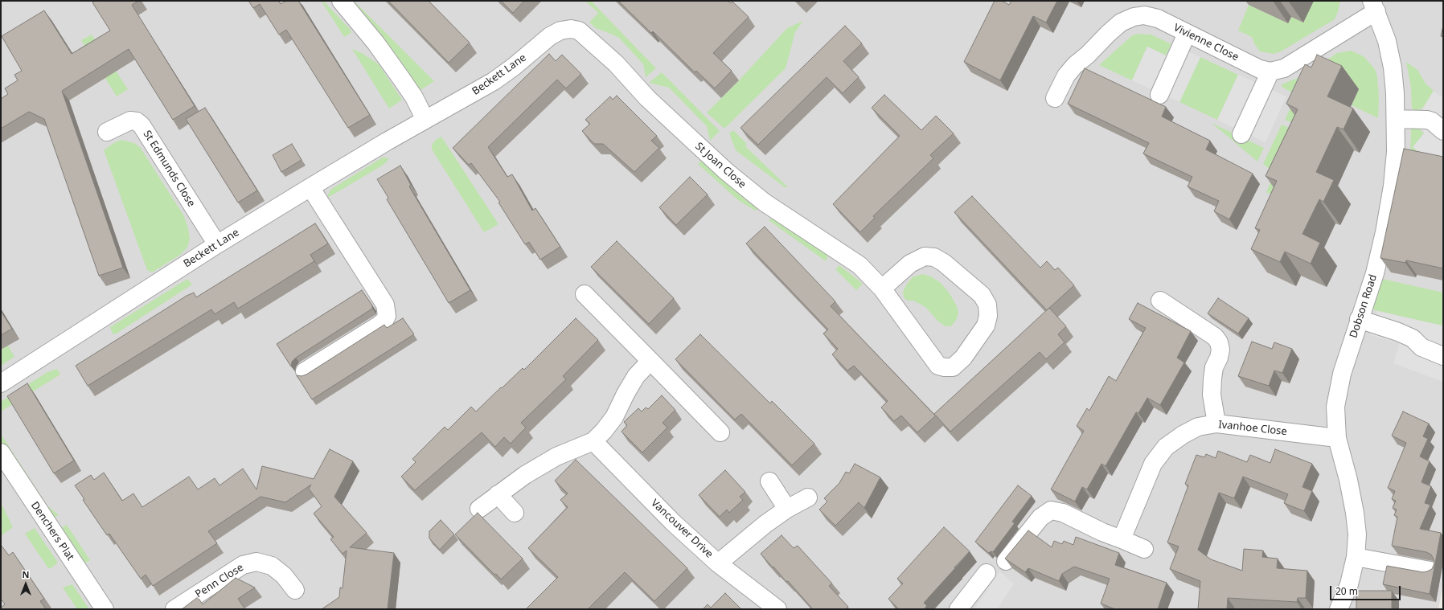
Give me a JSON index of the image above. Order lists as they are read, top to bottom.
{
  "streets": {
    "street": [
      "Vivienne Close",
      "Beckett Lane",
      "St Joan Close",
      "St Edmunds Close",
      "Dobson Road",
      "Ivanhoe Close",
      "Vancouver Drive",
      "Denchers Plat",
      "Penn Close"
    ]
  },
  "crossings": [
    ["Beckett Lane", "St Joan Close"],
    ["Beckett Lane", "St Edmunds Close"],
    ["Dobson Road", "Ivanhoe Close"]
  ],
  "scale_bar": "20 m",
  "north": "top"
}
